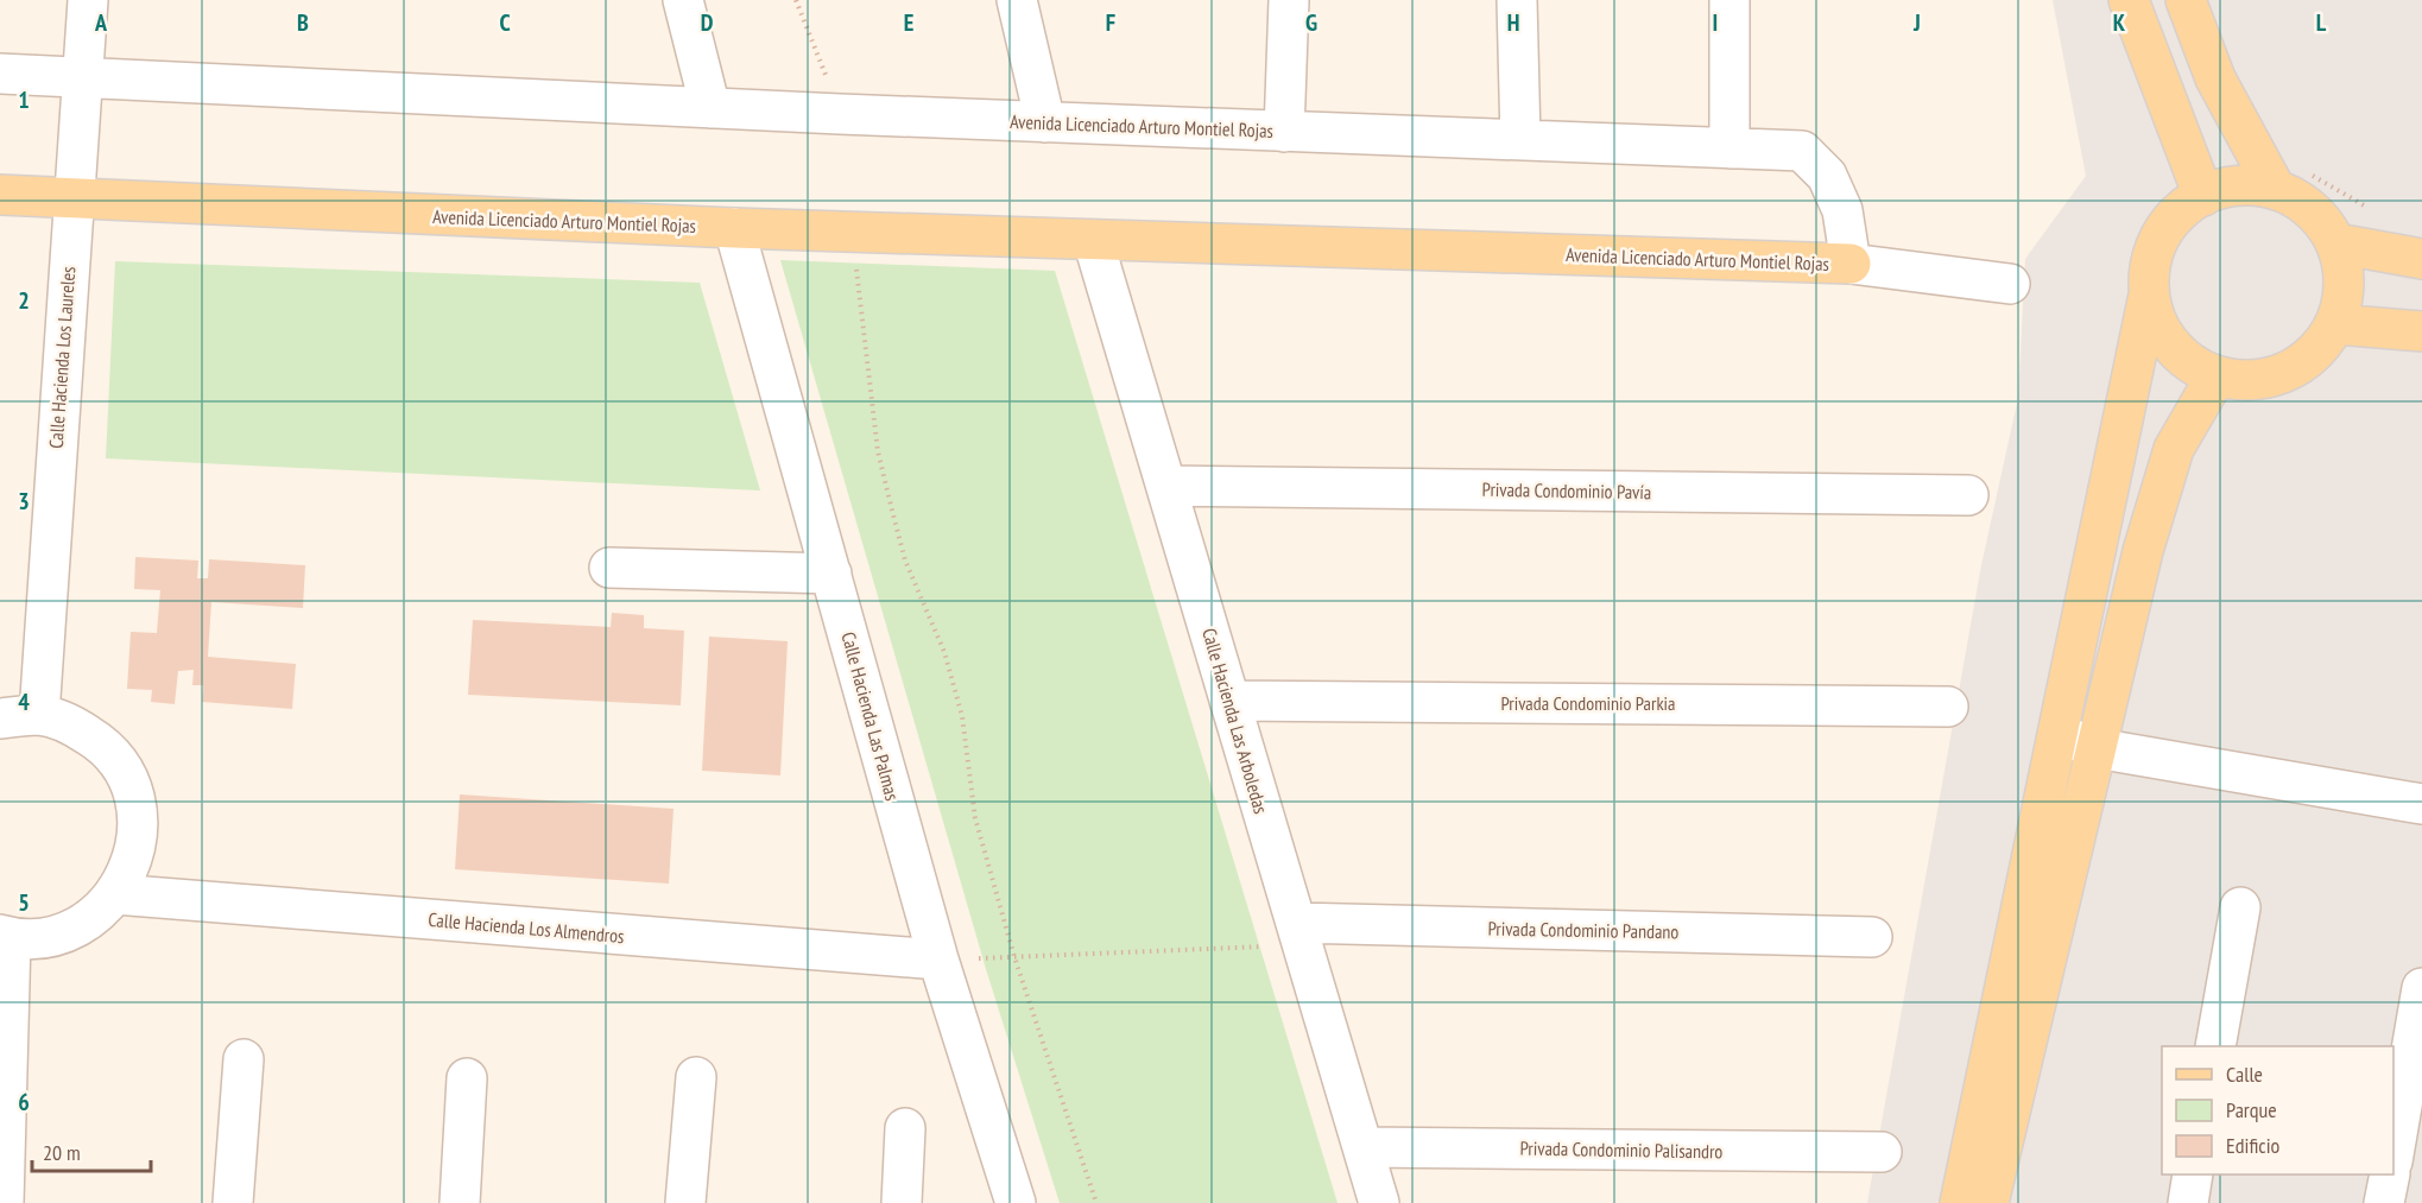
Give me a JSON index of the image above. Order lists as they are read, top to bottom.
{
  "streets": {
    "main road": ["Avenida Licenciado Arturo Montiel Rojas"],
    "street": [
      "Calle Hacienda Los Laureles",
      "Privada Condominio Pavía",
      "Privada Condominio Parkia",
      "Calle Hacienda Las Palmas",
      "Calle Hacienda Las Arboledas",
      "Calle Hacienda Los Almendros",
      "Privada Condominio Pandano",
      "Privada Condominio Palisandro"
    ]
  },
  "crossings": [
    ["Avenida Licenciado Arturo Montiel Rojas", "Calle Hacienda Los Laureles"],
    ["Avenida Licenciado Arturo Montiel Rojas", "Calle Hacienda Las Palmas"],
    ["Avenida Licenciado Arturo Montiel Rojas", "Calle Hacienda Las Arboledas"],
    ["Privada Condominio Pavía", "Calle Hacienda Las Arboledas"],
    ["Privada Condominio Parkia", "Calle Hacienda Las Arboledas"],
    ["Calle Hacienda Las Palmas", "Calle Hacienda Los Almendros"],
    ["Calle Hacienda Las Arboledas", "Privada Condominio Pandano"],
    ["Calle Hacienda Las Arboledas", "Privada Condominio Palisandro"]
  ],
  "legend": ["Calle", "Parque", "Edificio"],
  "scale_bar": "20 m",
  "grid": {
    "columns": [
      "A",
      "B",
      "C",
      "D",
      "E",
      "F",
      "G",
      "H",
      "I",
      "J",
      "K",
      "L"
    ],
    "rows": [
      "1",
      "2",
      "3",
      "4",
      "5",
      "6"
    ]
  }
}
